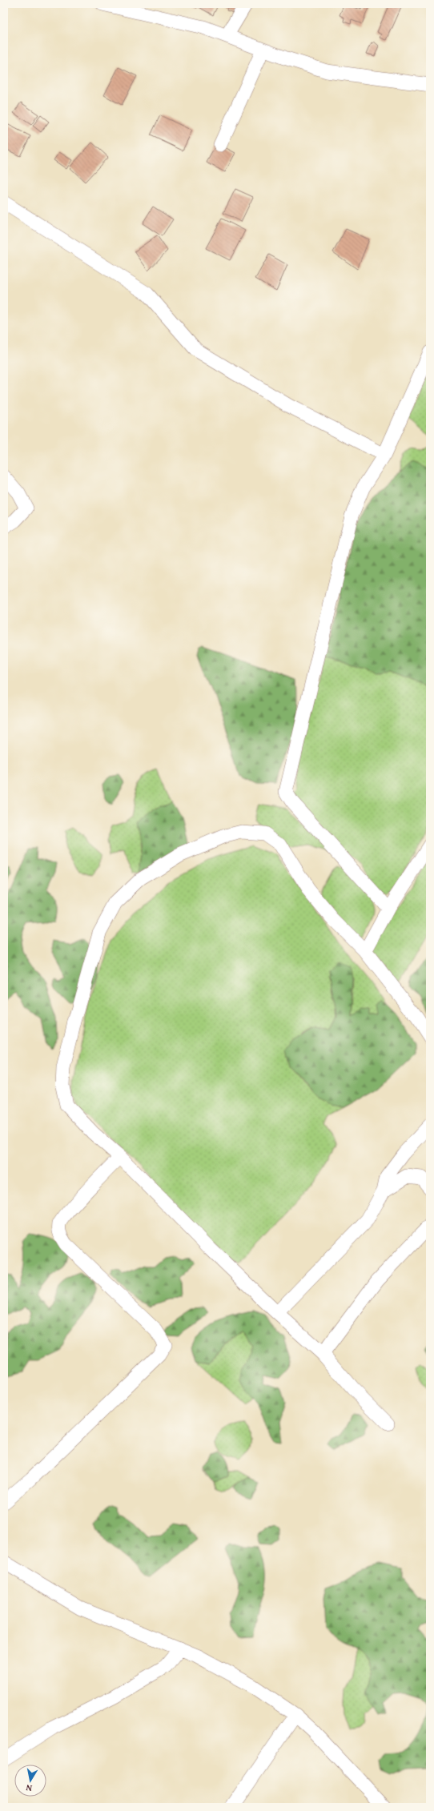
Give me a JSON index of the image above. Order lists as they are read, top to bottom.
{
  "north": "bottom"
}
